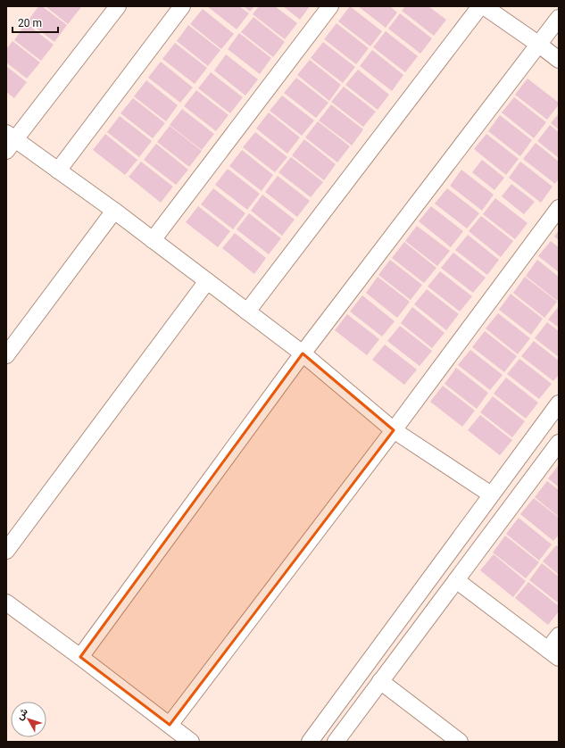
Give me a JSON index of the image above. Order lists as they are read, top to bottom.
{
  "scale_bar": "20 m",
  "north": "top left"
}
